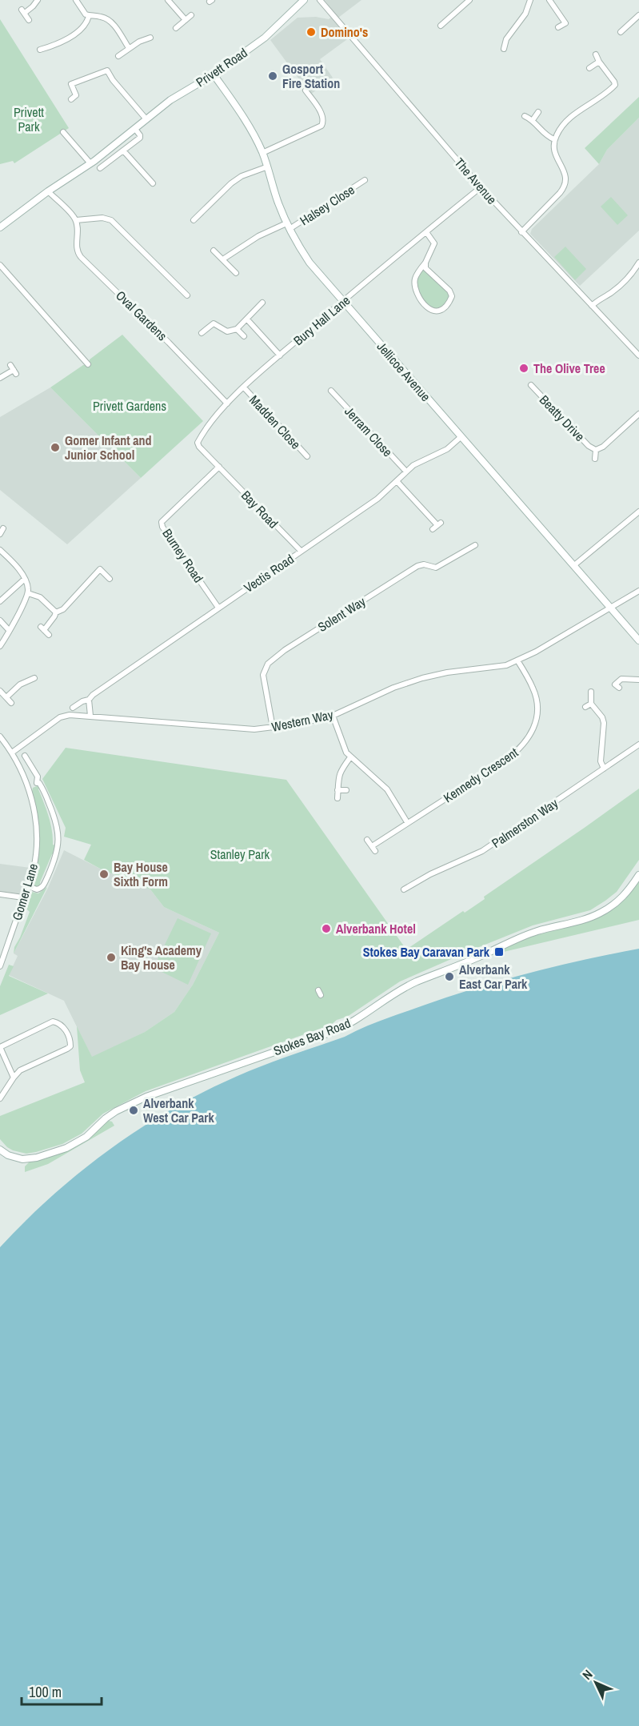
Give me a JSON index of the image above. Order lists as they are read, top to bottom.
{
  "streets": {
    "street": [
      "Privett Road",
      "The Avenue",
      "Halsey Close",
      "Oval Gardens",
      "Bury Hall Lane",
      "Jellicoe Avenue",
      "Beatty Drive",
      "Madden Close",
      "Jerram Close",
      "Bay Road",
      "Burney Road",
      "Vectis Road",
      "Solent Way",
      "Western Way",
      "Kennedy Crescent",
      "Palmerston Way",
      "Gomer Lane",
      "Stokes Bay Road"
    ]
  },
  "crossings": [
    ["Privett Road", "Jellicoe Avenue"],
    ["The Avenue", "Bury Hall Lane"],
    ["Halsey Close", "Jellicoe Avenue"],
    ["Oval Gardens", "Bury Hall Lane"],
    ["Bury Hall Lane", "Jellicoe Avenue"],
    ["Bury Hall Lane", "Madden Close"],
    ["Bury Hall Lane", "Bay Road"],
    ["Bury Hall Lane", "Burney Road"],
    ["Jellicoe Avenue", "Vectis Road"],
    ["Jellicoe Avenue", "Western Way"],
    ["Jerram Close", "Vectis Road"],
    ["Bay Road", "Burney Road"],
    ["Bay Road", "Vectis Road"],
    ["Burney Road", "Vectis Road"],
    ["Solent Way", "Western Way"],
    ["Western Way", "Kennedy Crescent"],
    ["Western Way", "Gomer Lane"]
  ],
  "parks": ["Privett Park", "Privett Gardens", "Stanley Park"],
  "places": {
    "other": [
      "Domino's",
      "Gosport Fire Station",
      "The Olive Tree",
      "Gomer Infant and Junior School",
      "Bay House Sixth Form",
      "Alverbank Hotel",
      "King's Academy Bay House",
      "Alverbank East Car Park",
      "Alverbank West Car Park"
    ],
    "transit": ["Stokes Bay Caravan Park"]
  },
  "scale_bar": "100 m",
  "north": "top left"
}
